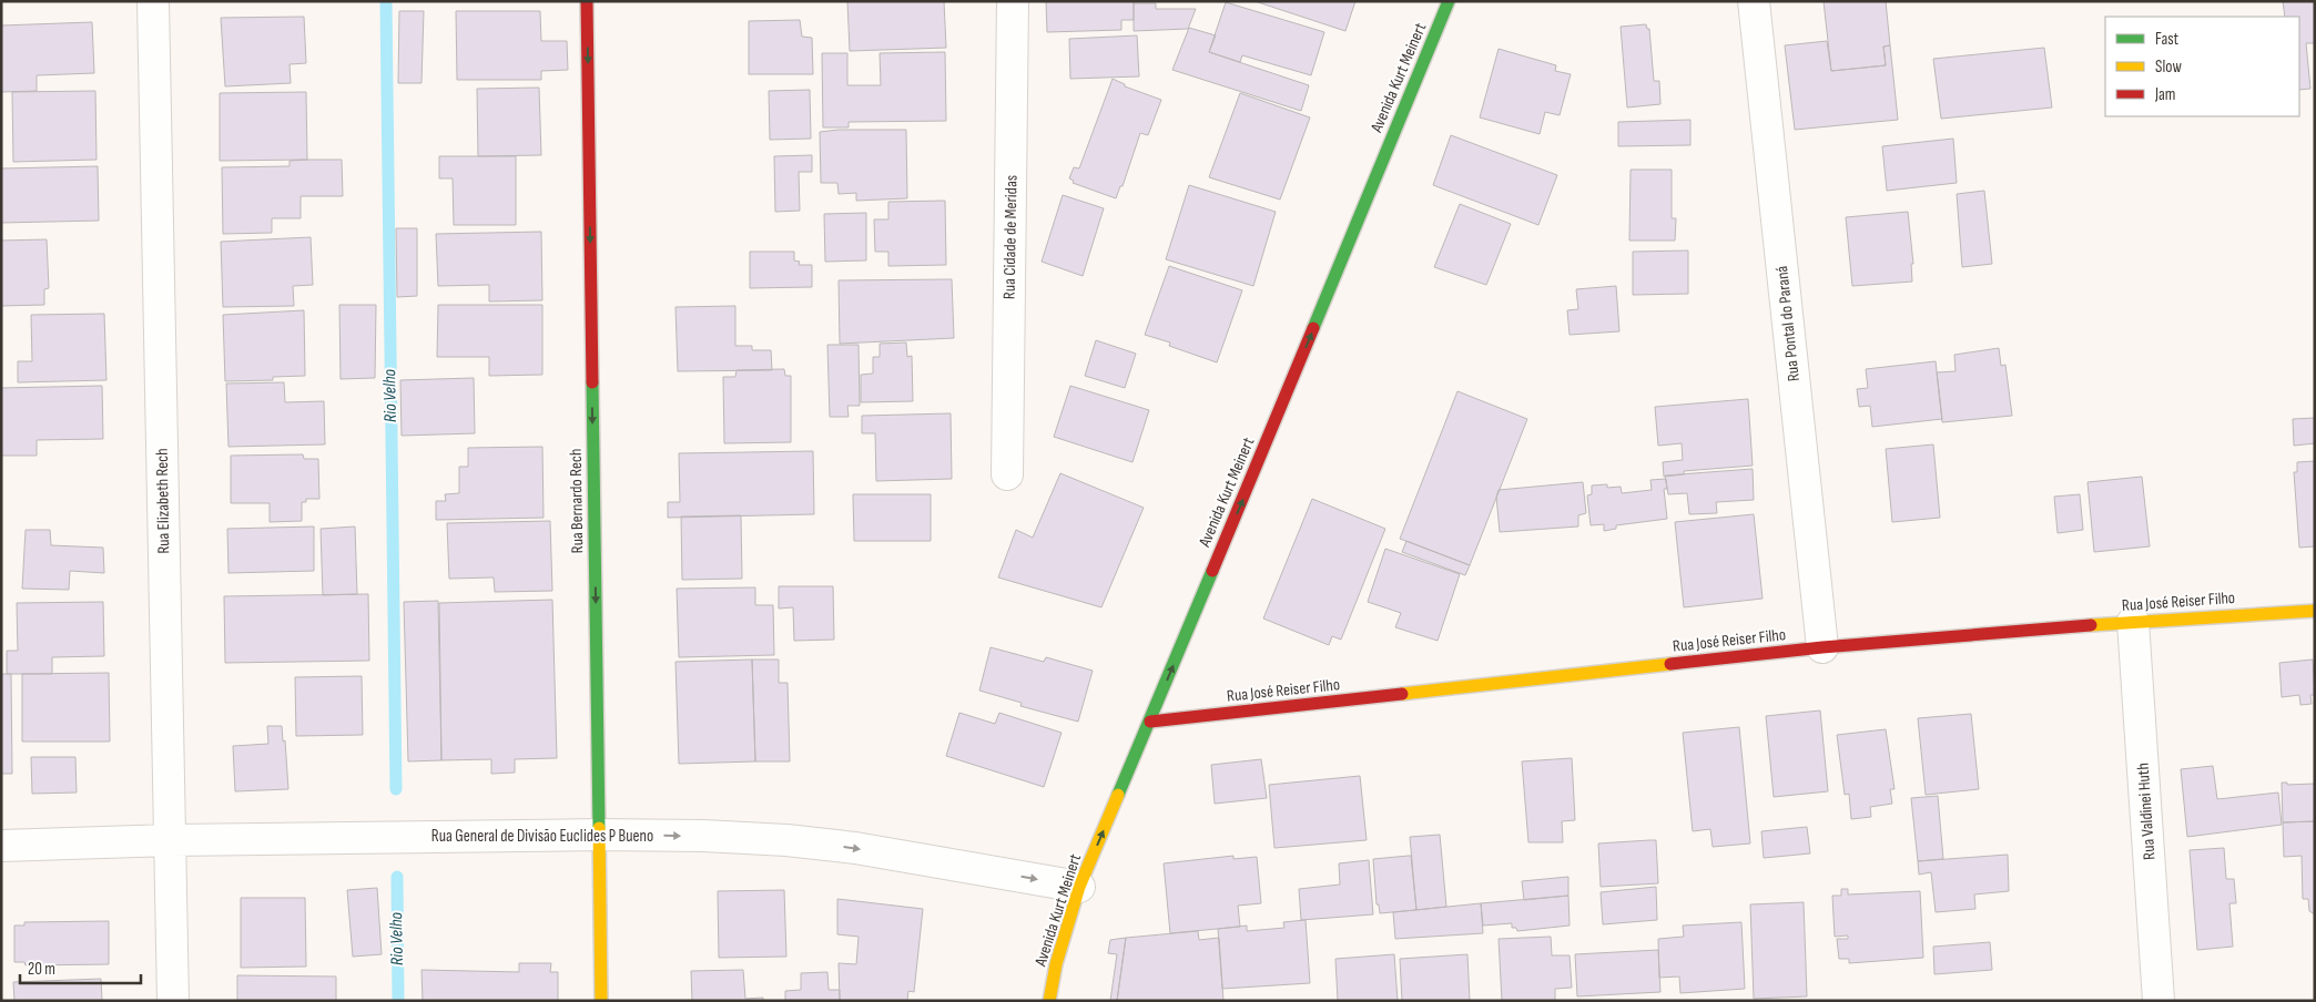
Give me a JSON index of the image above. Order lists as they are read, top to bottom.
{
  "streets": {
    "main road": ["Avenida Kurt Meinert", "Rua Bernardo Rech", "Rua José Reiser Filho"],
    "street": [
      "Rua Cidade de Meridas",
      "Rua Pontal do Paraná",
      "Rua Elizabeth Rech",
      "Rua Valdinei Huth",
      "Rua General de Divisão Euclides P Bueno"
    ]
  },
  "crossings": [
    ["Avenida Kurt Meinert", "Rua José Reiser Filho"],
    ["Avenida Kurt Meinert", "Rua General de Divisão Euclides P Bueno"],
    ["Rua Pontal do Paraná", "Rua José Reiser Filho"],
    ["Rua Elizabeth Rech", "Rua General de Divisão Euclides P Bueno"],
    ["Rua Bernardo Rech", "Rua General de Divisão Euclides P Bueno"],
    ["Rua José Reiser Filho", "Rua Valdinei Huth"]
  ],
  "one_way": ["Avenida Kurt Meinert", "Rua Bernardo Rech", "Rua General de Divisão Euclides P Bueno"],
  "water": ["Rio Velho"],
  "legend": ["Fast", "Slow", "Jam"],
  "scale_bar": "20 m"
}
